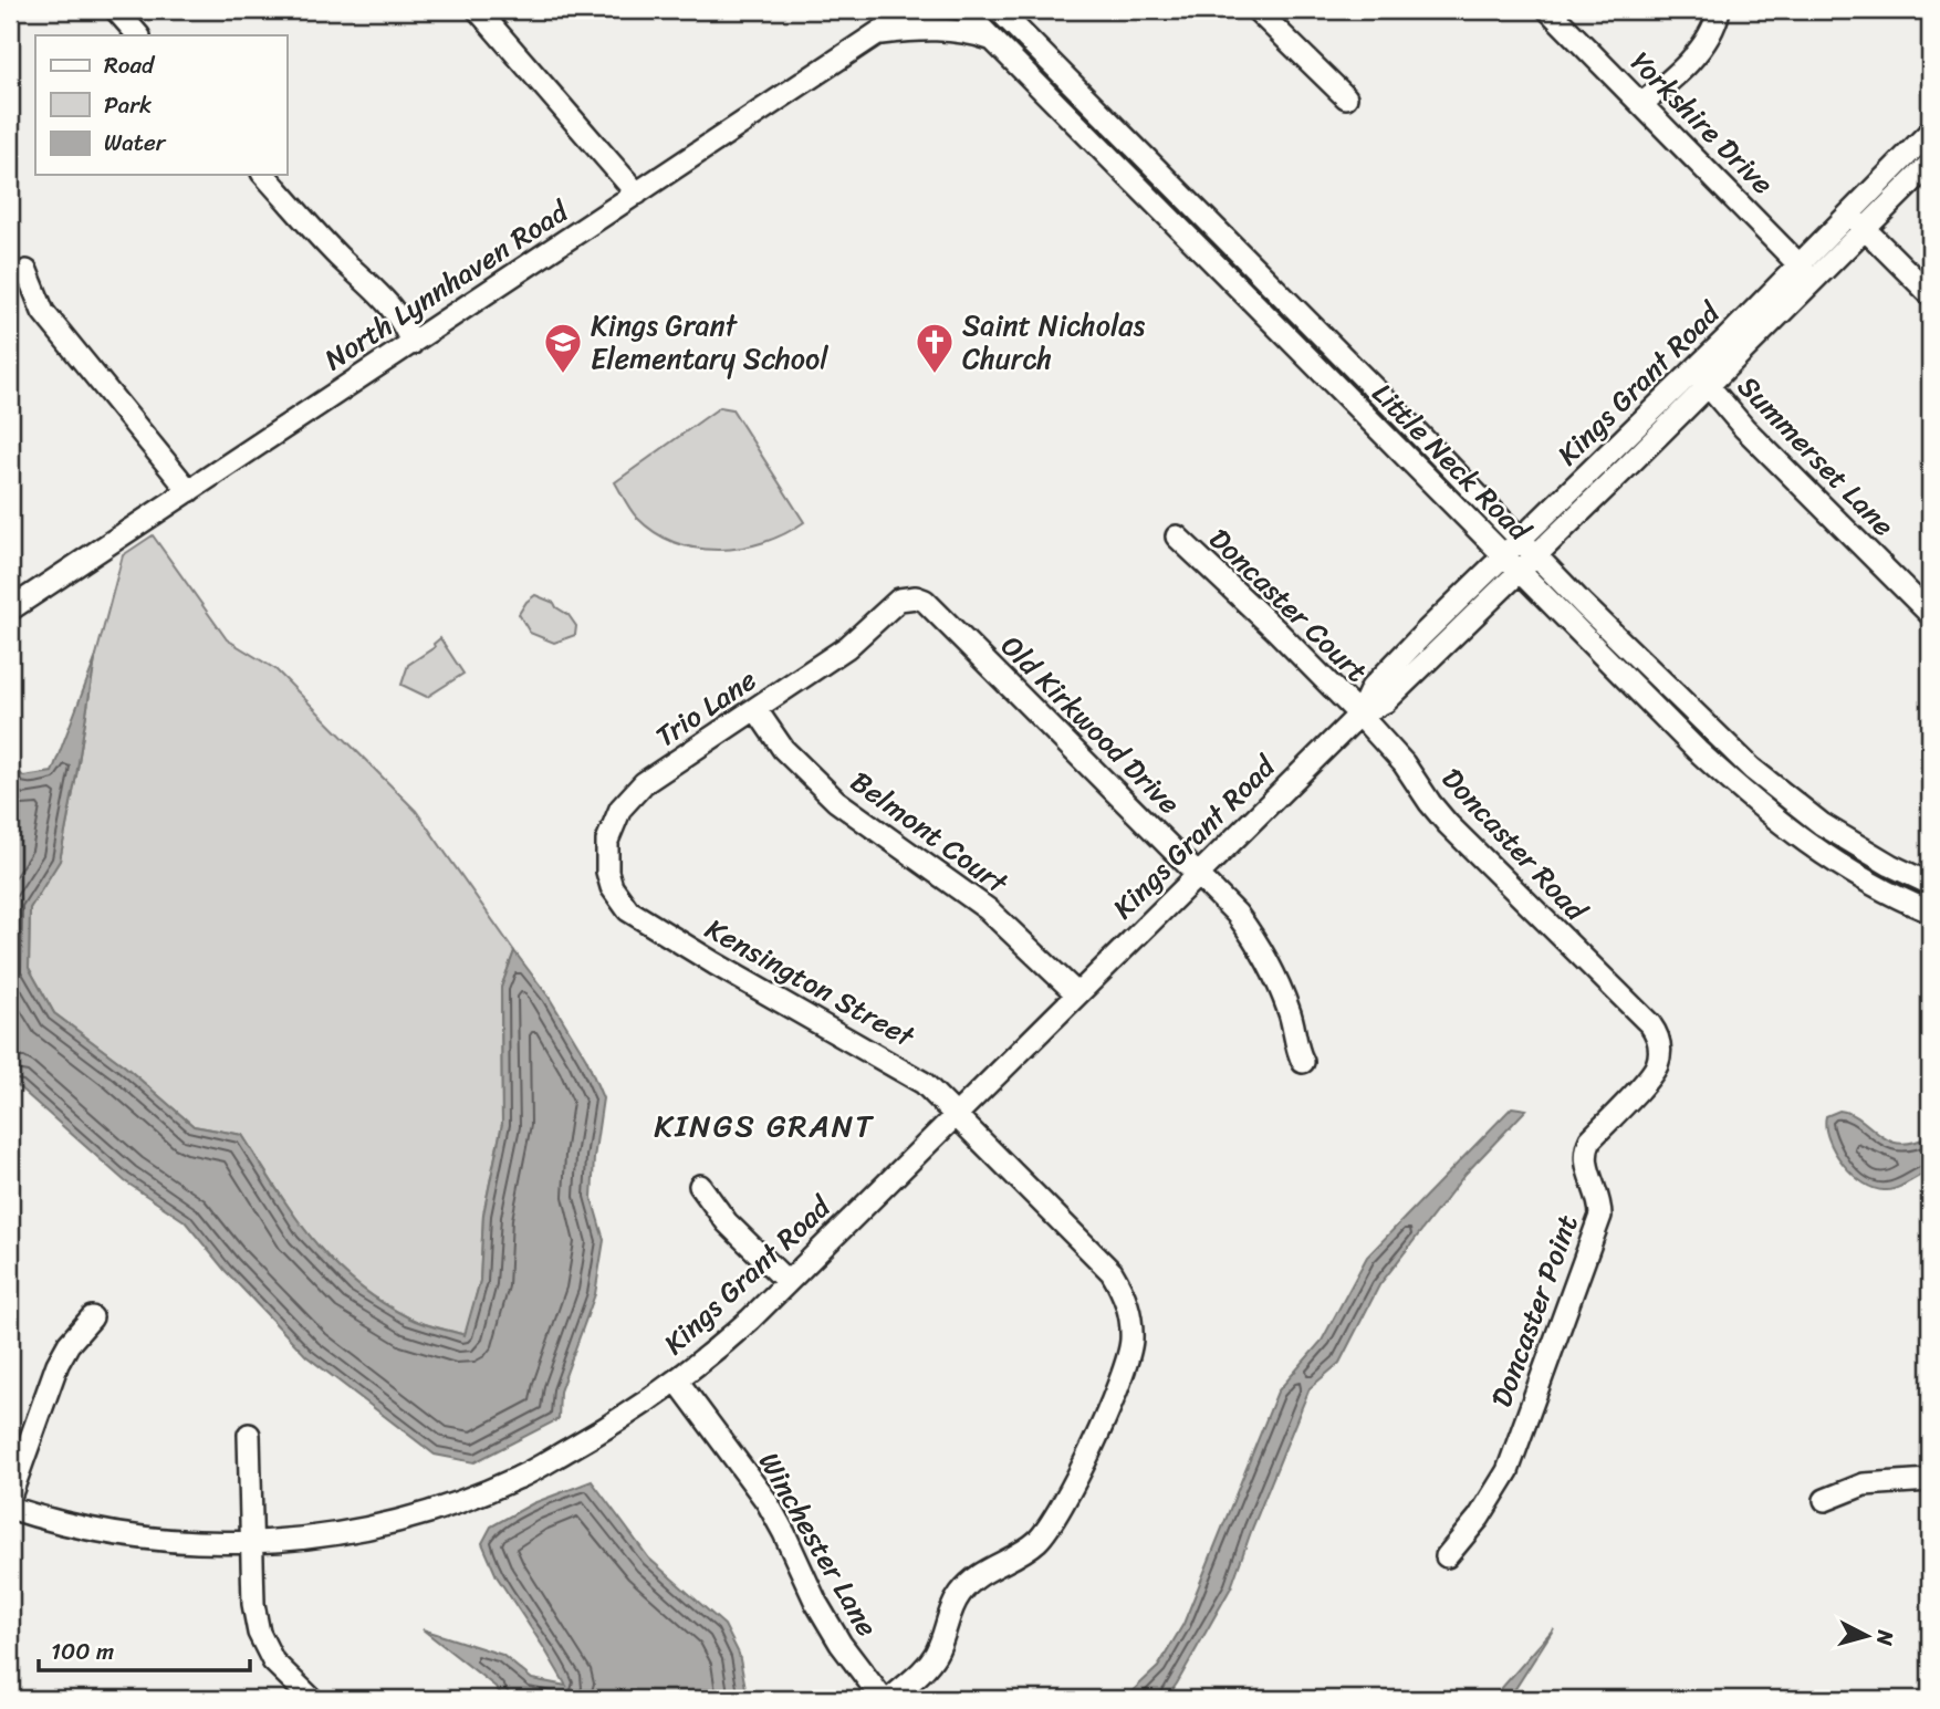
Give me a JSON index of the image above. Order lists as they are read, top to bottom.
{
  "streets": {
    "street": [
      "Yorkshire Drive",
      "North Lynnhaven Road",
      "Kings Grant Road",
      "Summerset Lane",
      "Little Neck Road",
      "Doncaster Court",
      "Trio Lane",
      "Old Kirkwood Drive",
      "Belmont Court",
      "Doncaster Road",
      "Kensington Street",
      "Doncaster Point",
      "Winchester Lane"
    ]
  },
  "crossings": [
    ["Yorkshire Drive", "Kings Grant Road"],
    ["Kings Grant Road", "Summerset Lane"],
    ["Kings Grant Road", "Little Neck Road"],
    ["Kings Grant Road", "Doncaster Court"],
    ["Kings Grant Road", "Old Kirkwood Drive"],
    ["Kings Grant Road", "Belmont Court"],
    ["Kings Grant Road", "Doncaster Road"],
    ["Kings Grant Road", "Kensington Street"],
    ["Kings Grant Road", "Winchester Lane"],
    ["Doncaster Court", "Doncaster Road"],
    ["Trio Lane", "Old Kirkwood Drive"],
    ["Trio Lane", "Belmont Court"],
    ["Trio Lane", "Kensington Street"],
    ["Doncaster Road", "Doncaster Point"]
  ],
  "districts": ["KINGS GRANT"],
  "places": {
    "school or university": ["Kings Grant Elementary School"],
    "church": ["Saint Nicholas Church"]
  },
  "legend": ["Road", "Park", "Water"],
  "scale_bar": "100 m",
  "north": "right"
}
